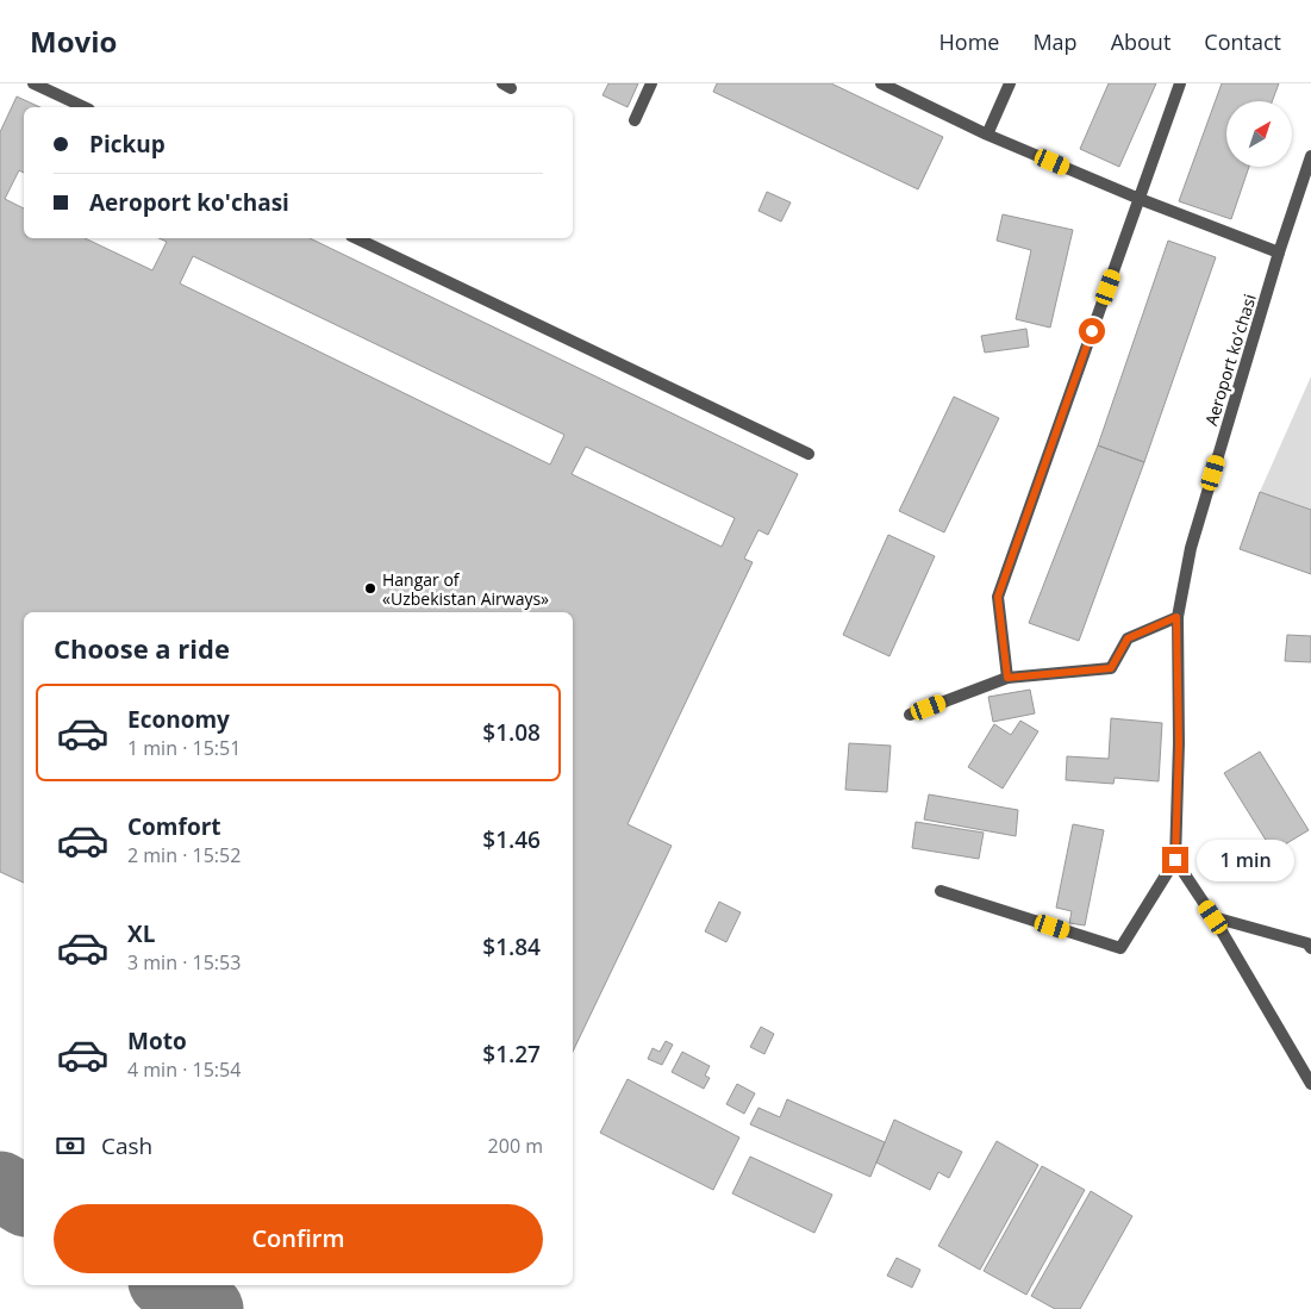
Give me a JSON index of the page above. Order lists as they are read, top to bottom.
{
  "streets": {
    "street": ["Aeroport ko'chasi"]
  },
  "places": ["Hangar of «Uzbekistan Airways»"],
  "north": "top right",
  "page": {
    "header": "Movio",
    "nav": [
      "Home",
      "Map",
      "About",
      "Contact"
    ],
    "banner": ["Pickup", "Aeroport ko'chasi"],
    "heading": "Choose a ride",
    "list": [
      {
        "name": "Economy",
        "note": "1 min · 15:51",
        "value": "$1.08"
      },
      {
        "name": "Comfort",
        "note": "2 min · 15:52",
        "value": "$1.46"
      },
      {
        "name": "XL",
        "note": "3 min · 15:53",
        "value": "$1.84"
      },
      {
        "name": "Moto",
        "note": "4 min · 15:54",
        "value": "$1.27"
      }
    ],
    "bubble": "1 min",
    "pay": ["Cash", "200 m"],
    "buttons": "Confirm"
  }
}
